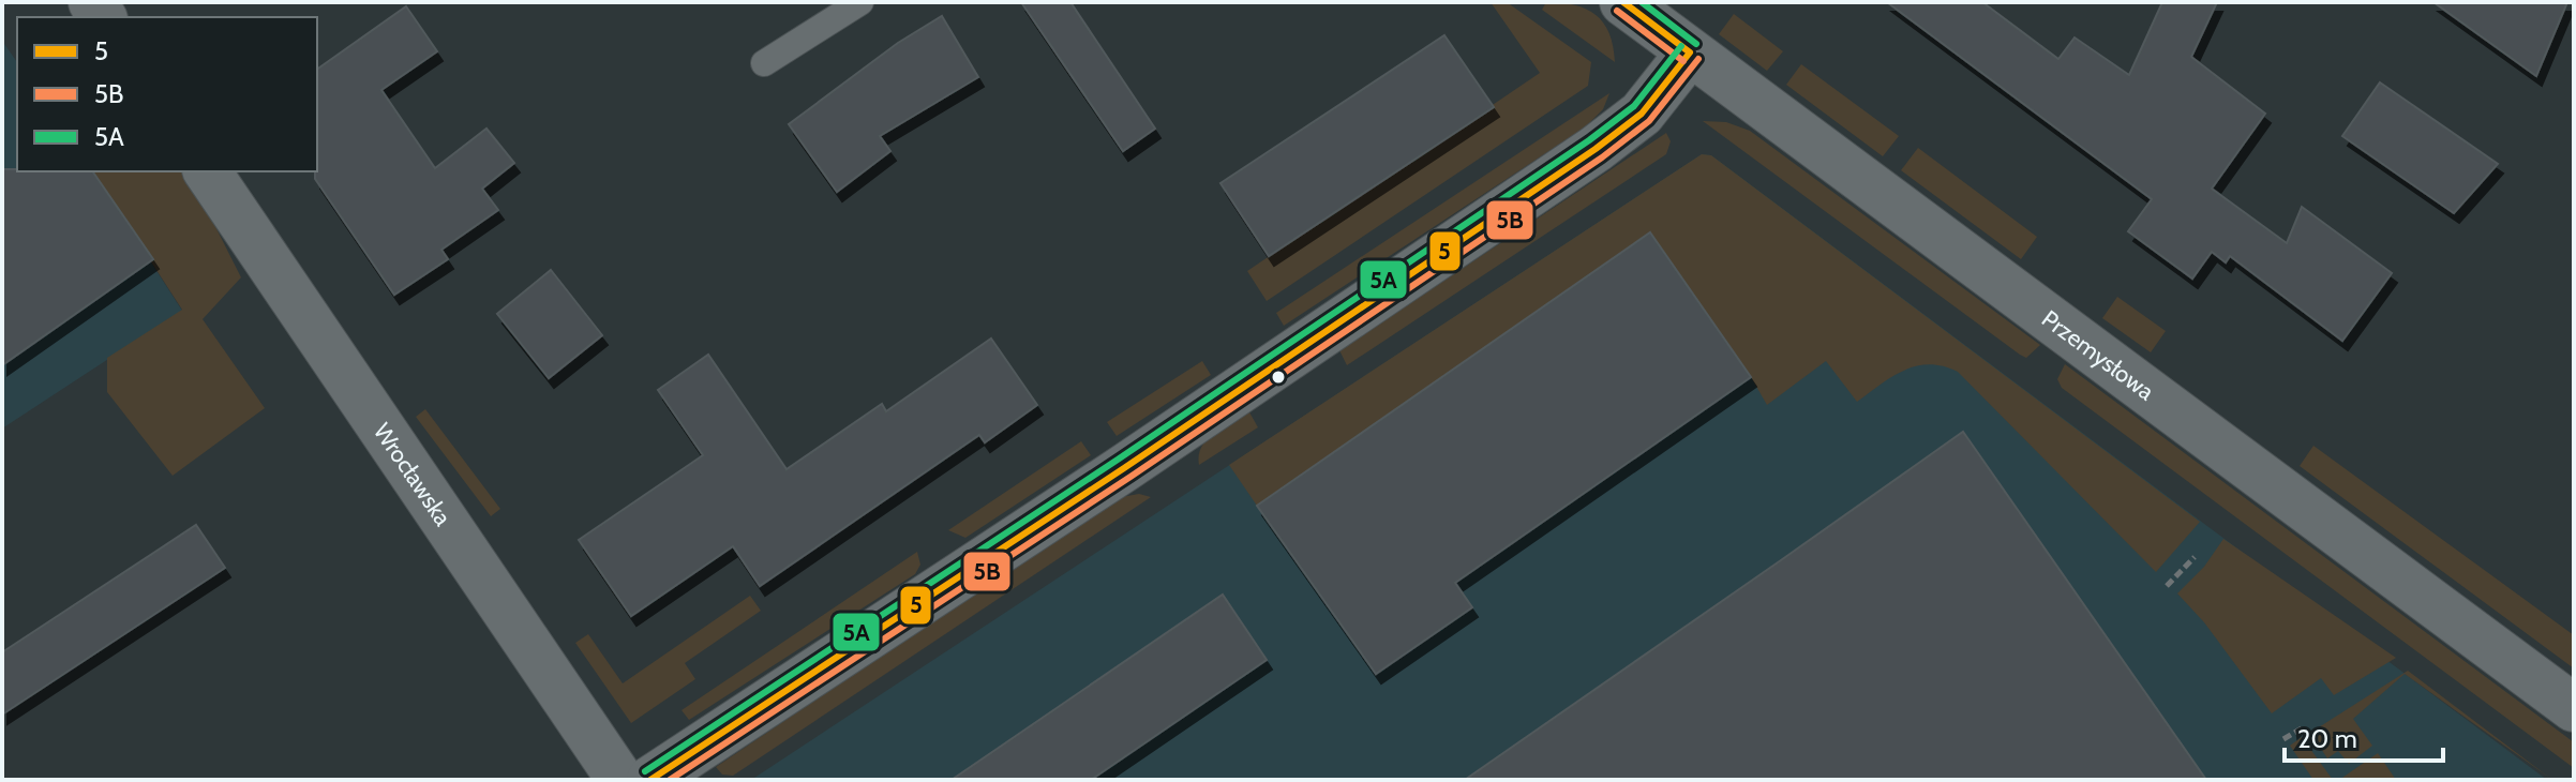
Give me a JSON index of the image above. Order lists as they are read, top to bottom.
{
  "streets": {
    "street": ["Przemysłowa", "Wrocławska"]
  },
  "lines": ["transit line 5", "transit line 5A", "transit line 5B"],
  "legend": ["5", "5B", "5A"],
  "scale_bar": "20 m"
}
